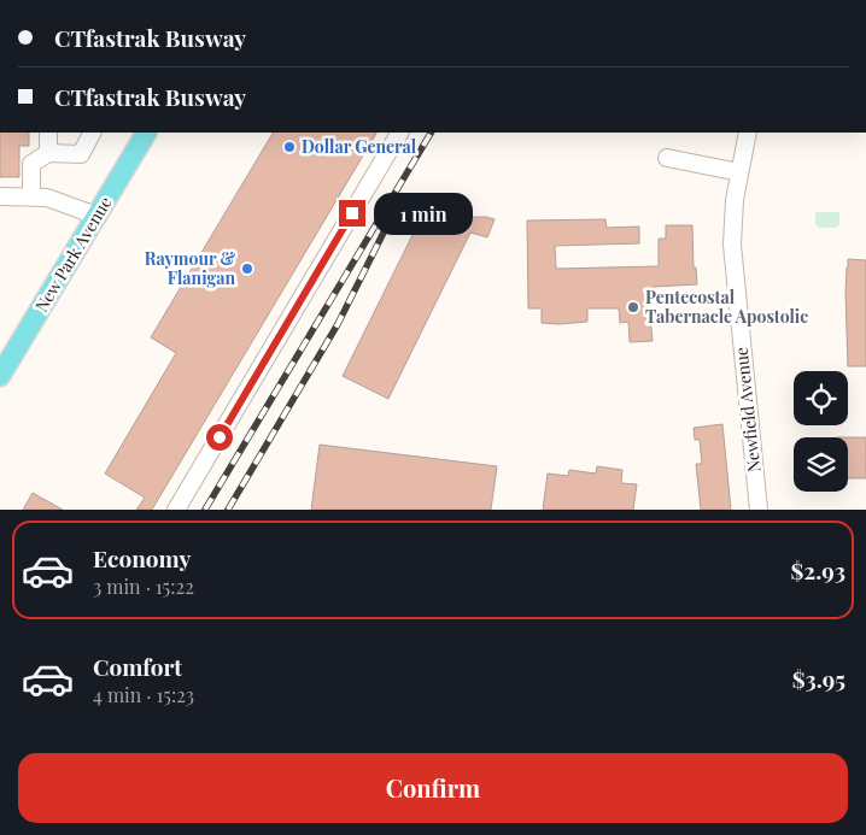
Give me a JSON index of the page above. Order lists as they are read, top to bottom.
{
  "streets": {
    "main road": ["New Park Avenue"],
    "street": ["Newfield Avenue"]
  },
  "places": ["Dollar General", "Raymour & Flanigan", "Pentecostal Tabernacle Apostolic"],
  "page": {
    "banner": ["CTfastrak Busway", "CTfastrak Busway"],
    "bubble": "1 min",
    "list": [
      {
        "name": "Economy",
        "note": "3 min · 15:22",
        "value": "$2.93"
      },
      {
        "name": "Comfort",
        "note": "4 min · 15:23",
        "value": "$3.95"
      }
    ],
    "buttons": "Confirm"
  }
}
